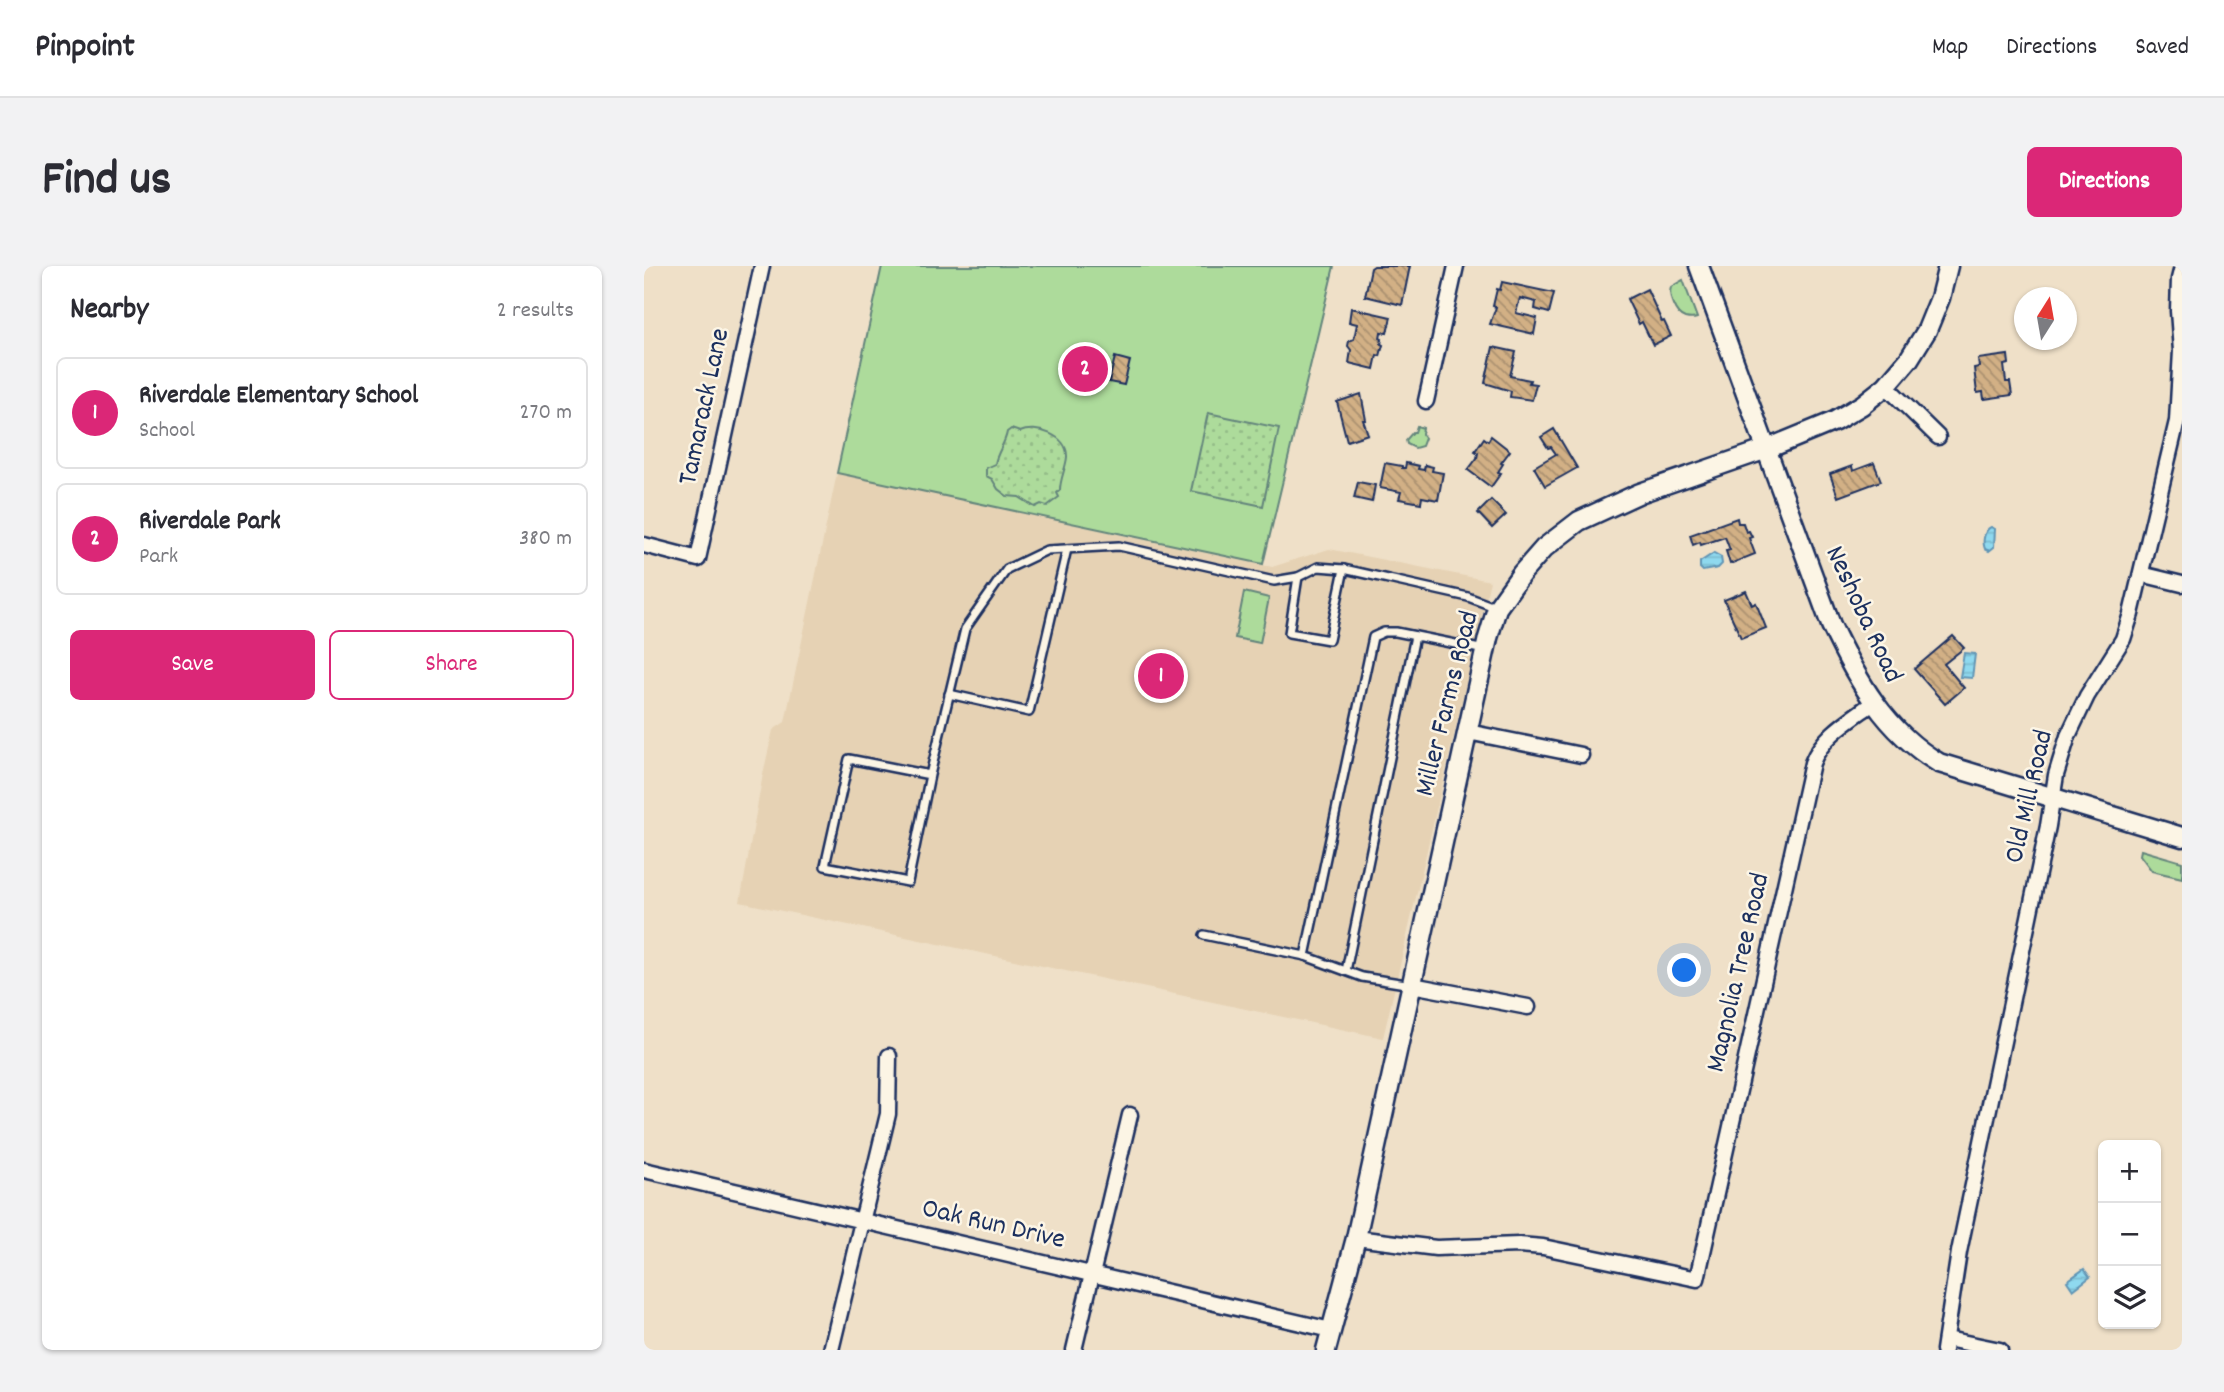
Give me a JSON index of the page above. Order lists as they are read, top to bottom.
{
  "streets": {
    "street": [
      "Tamarack Lane",
      "Neshoba Road",
      "Miller Farms Road",
      "Old Mill Road",
      "Magnolia Tree Road",
      "Oak Run Drive"
    ]
  },
  "crossings": [
    ["Neshoba Road", "Miller Farms Road"],
    ["Neshoba Road", "Old Mill Road"],
    ["Neshoba Road", "Magnolia Tree Road"],
    ["Miller Farms Road", "Magnolia Tree Road"],
    ["Miller Farms Road", "Oak Run Drive"]
  ],
  "north": "top",
  "page": {
    "header": "Pinpoint",
    "nav": ["Map", "Directions", "Saved"],
    "title": "Find us",
    "buttons": [
      "Directions",
      ["Save", "Share"]
    ],
    "heading": ["Nearby", "2 results"],
    "pins": ["2", "1"],
    "list": [
      {
        "mark": "1",
        "name": "Riverdale Elementary School",
        "note": "School",
        "value": "270 m"
      },
      {
        "mark": "2",
        "name": "Riverdale Park",
        "note": "Park",
        "value": "380 m"
      }
    ],
    "map_buttons": ["+", "−"]
  }
}
